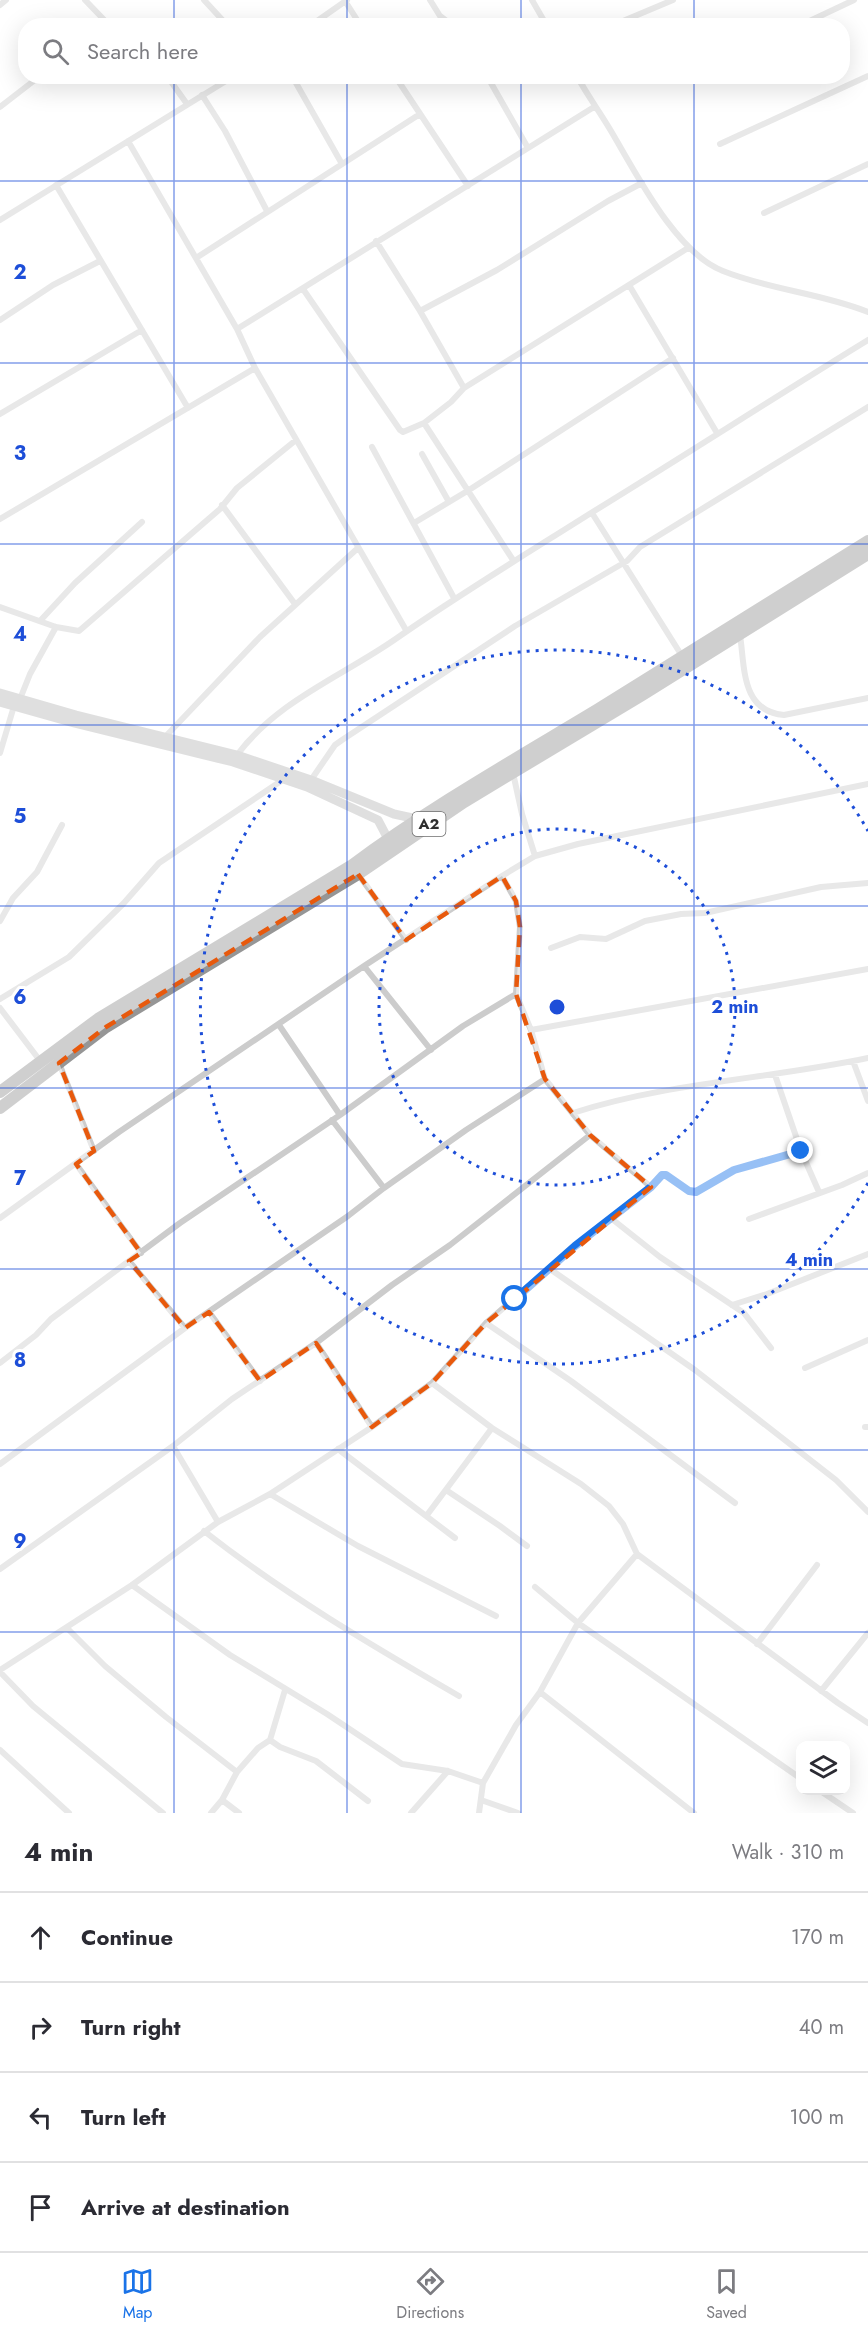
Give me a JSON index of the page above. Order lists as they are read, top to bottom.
{
  "streets": {
    "highway": ["A2"]
  },
  "page": {
    "search": "Search here",
    "heading": ["4 min", "Walk · 310 m"],
    "list": [
      ["Continue", "170 m"],
      ["Turn right", "40 m"],
      ["Turn left", "100 m"],
      "Arrive at destination"
    ],
    "nav": ["Map", "Directions", "Saved"]
  },
  "grid": {
    "rows": [
      "2",
      "3",
      "4",
      "5",
      "6",
      "7",
      "8",
      "9"
    ]
  },
  "rings": ["2 min", "4 min"]
}
